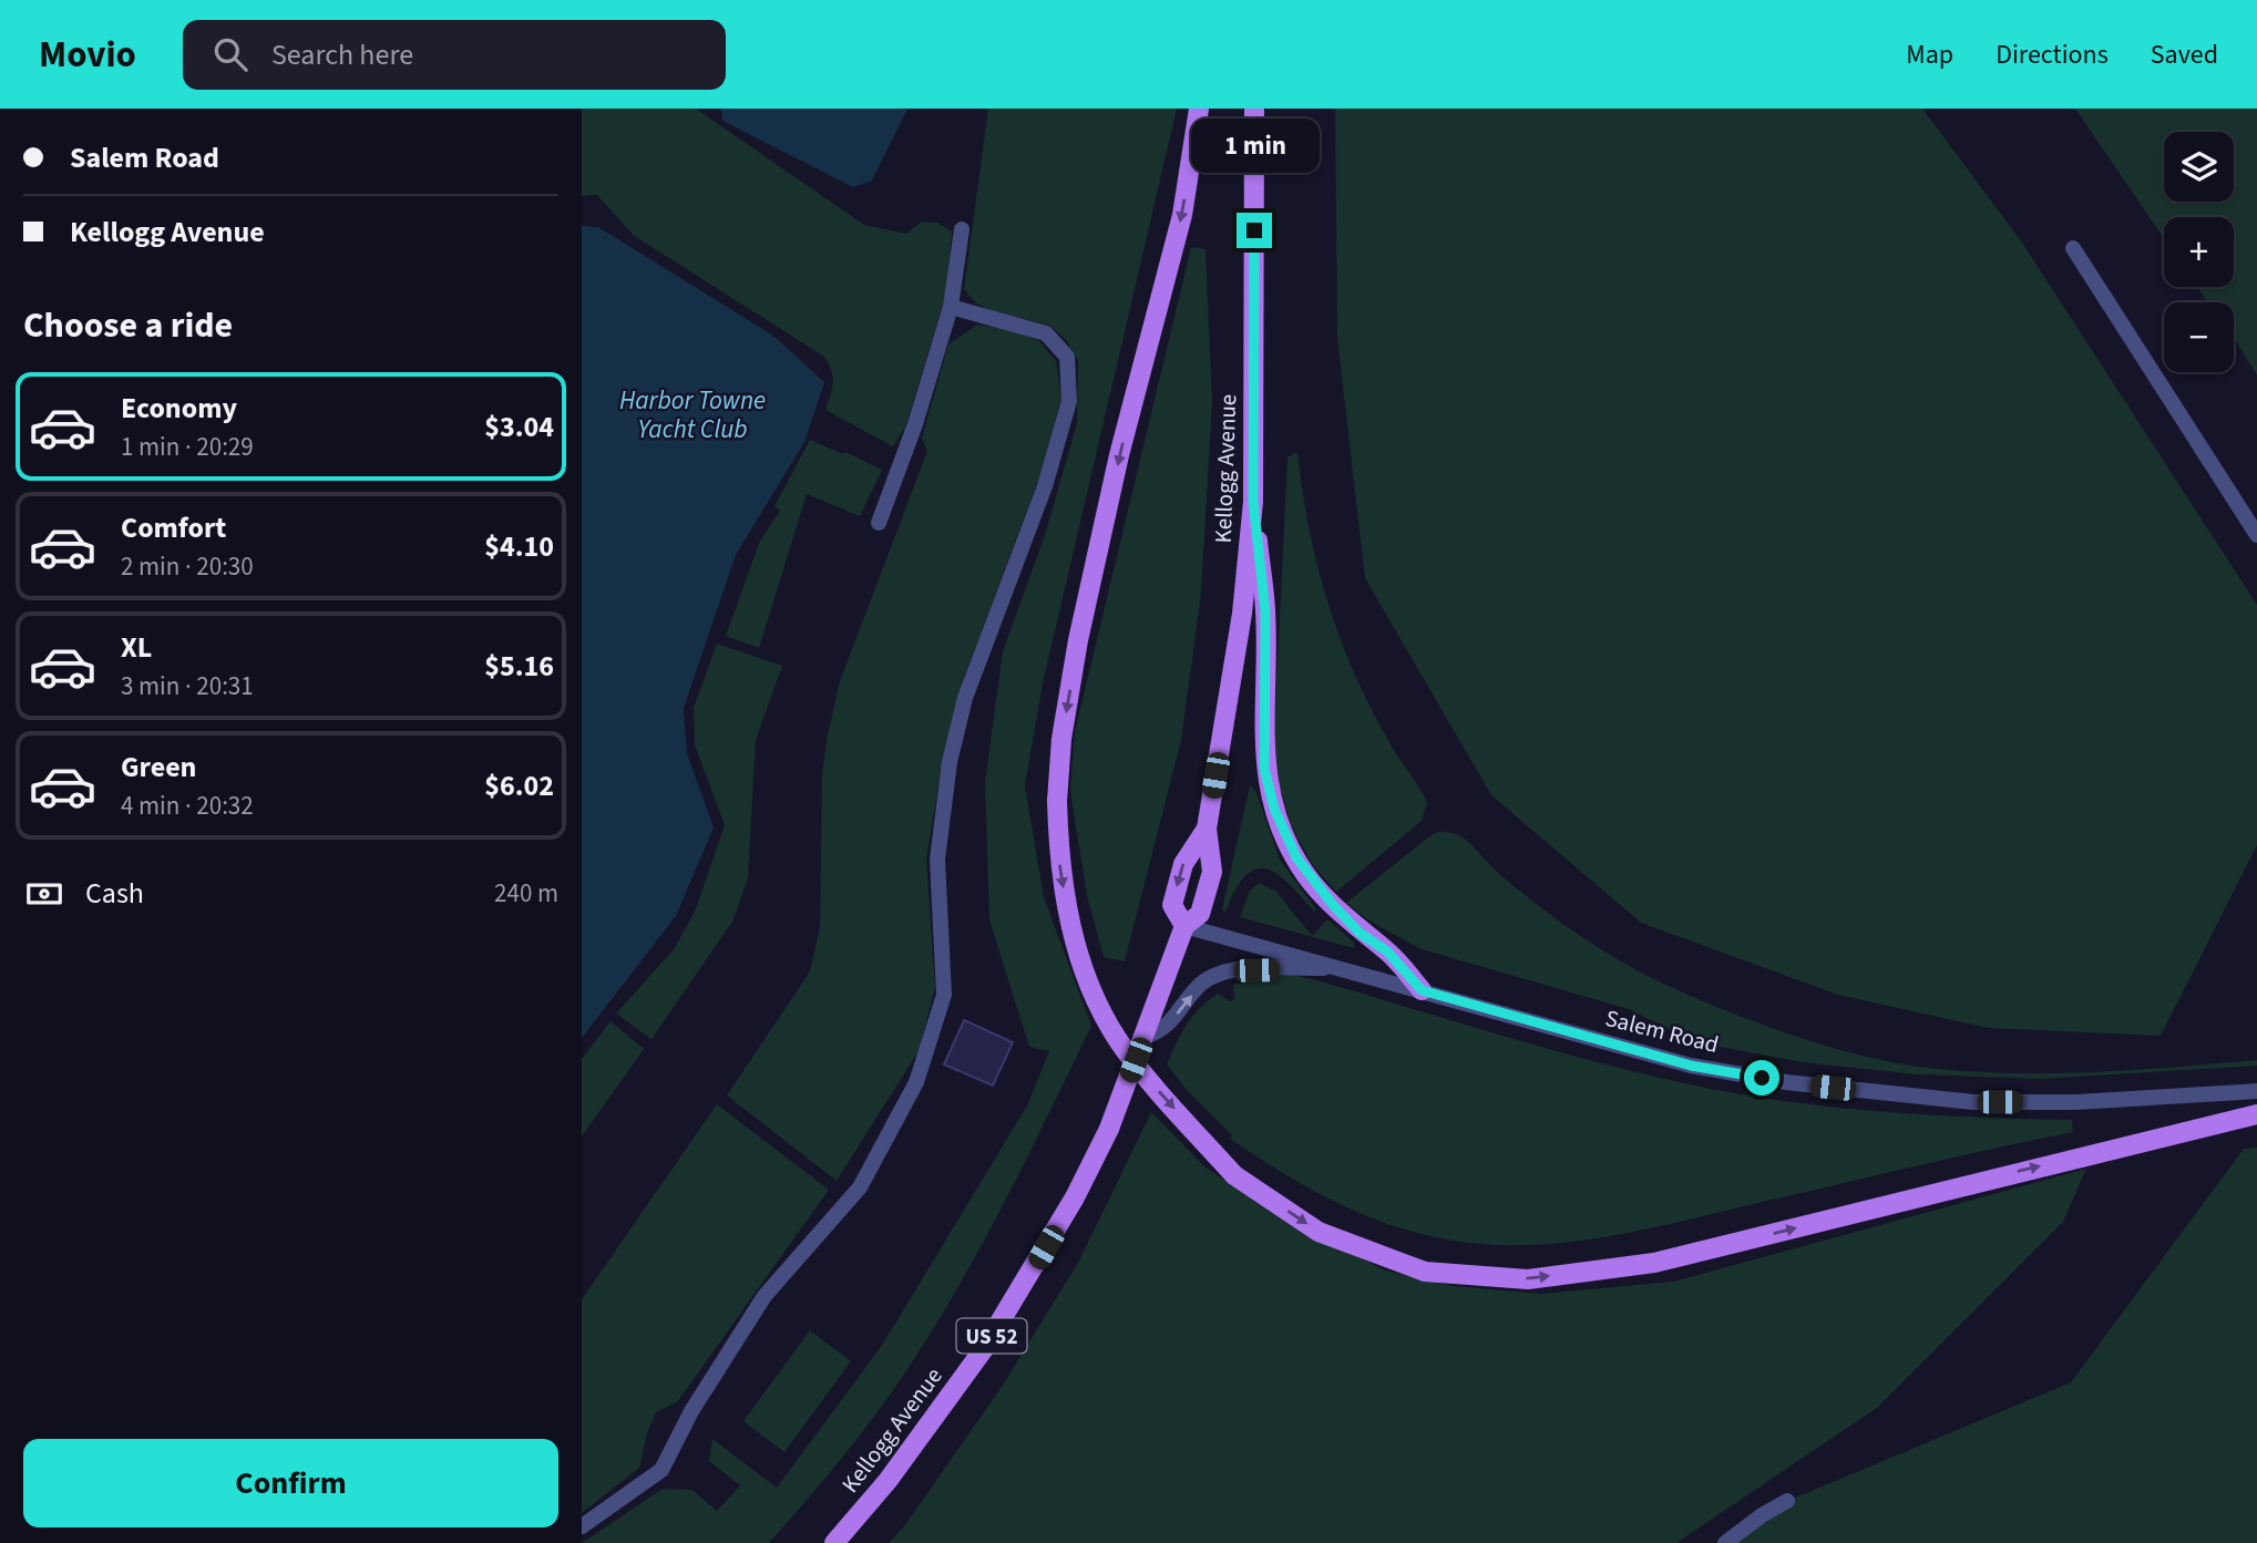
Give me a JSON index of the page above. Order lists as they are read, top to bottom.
{
  "streets": {
    "main road": ["Kellogg Avenue", "US 52"],
    "street": ["Salem Road"]
  },
  "crossings": [
    ["Kellogg Avenue", "Salem Road"]
  ],
  "water": ["Harbor Towne Yacht Club"],
  "page": {
    "header": "Movio",
    "search": "Search here",
    "nav": ["Map", "Directions", "Saved"],
    "banner": ["Salem Road", "Kellogg Avenue"],
    "bubble": "1 min",
    "map_buttons": ["+", "−"],
    "heading": "Choose a ride",
    "list": [
      {
        "name": "Economy",
        "note": "1 min · 20:29",
        "value": "$3.04"
      },
      {
        "name": "Comfort",
        "note": "2 min · 20:30",
        "value": "$4.10"
      },
      {
        "name": "XL",
        "note": "3 min · 20:31",
        "value": "$5.16"
      },
      {
        "name": "Green",
        "note": "4 min · 20:32",
        "value": "$6.02"
      }
    ],
    "pay": ["Cash", "240 m"],
    "buttons": "Confirm"
  }
}
